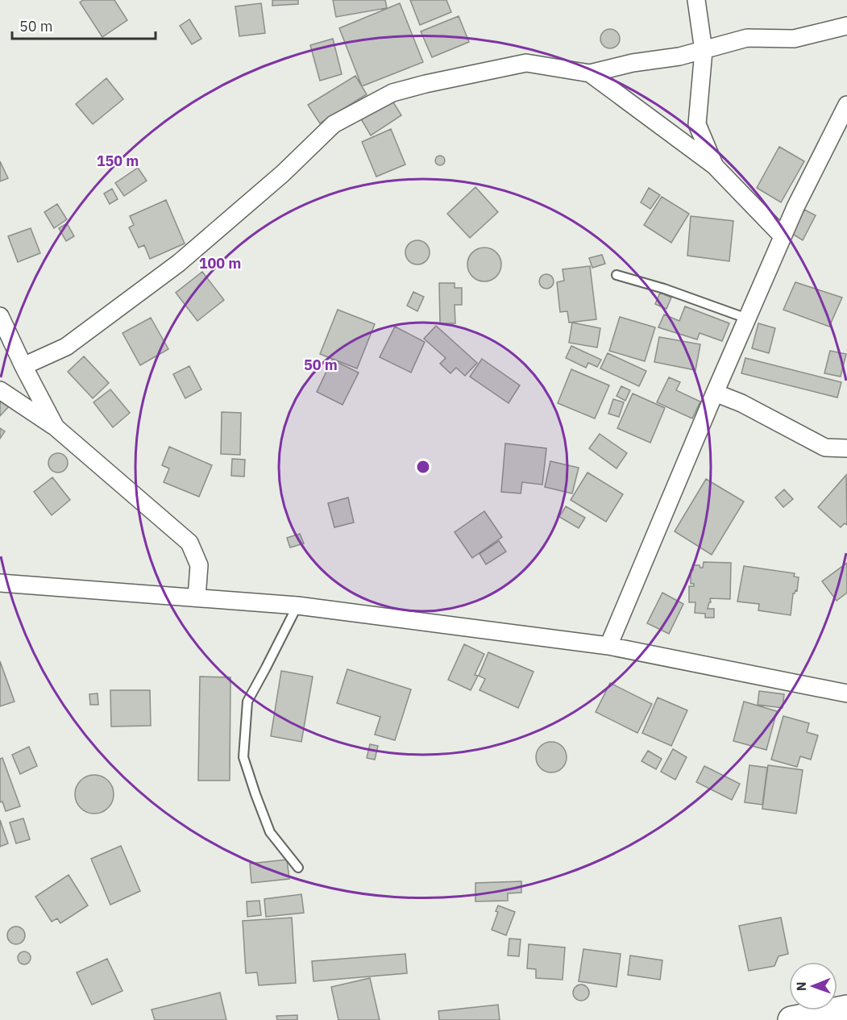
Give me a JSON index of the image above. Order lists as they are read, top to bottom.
{
  "scale_bar": "50 m",
  "north": "left",
  "rings": ["150 m", "100 m", "50 m"]
}
